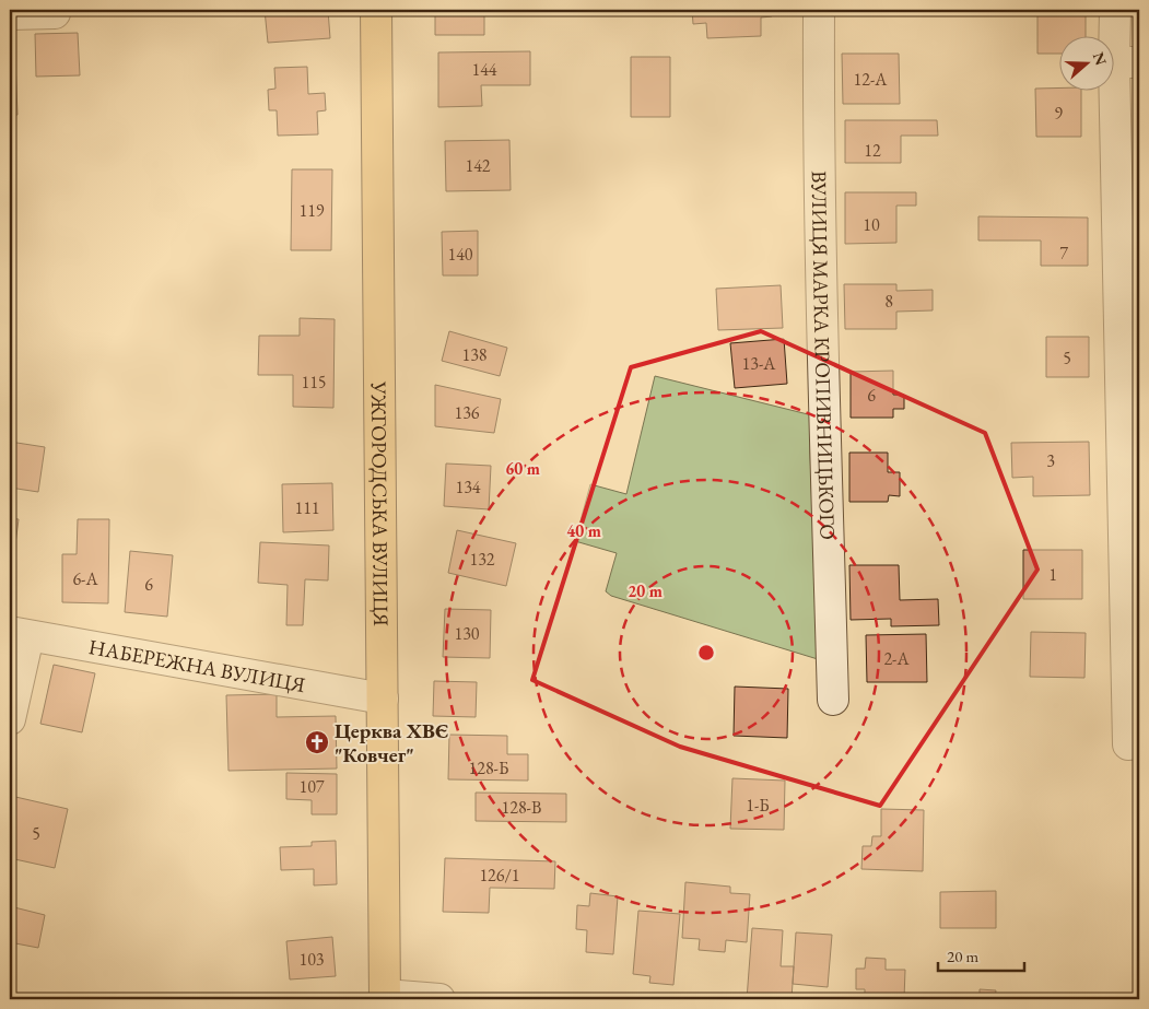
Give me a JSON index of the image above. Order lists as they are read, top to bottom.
{
  "streets": {
    "main road": ["УЖГОРОДСЬКА ВУЛИЦЯ"],
    "street": ["ВУЛИЦЯ МАРКА КРОПИВНИЦЬКОГО", "НАБЕРЕЖНА ВУЛИЦЯ"]
  },
  "crossings": [
    ["УЖГОРОДСЬКА ВУЛИЦЯ", "НАБЕРЕЖНА ВУЛИЦЯ"]
  ],
  "places": {
    "church": ["Церква ХВЄ \"Ковчег\""]
  },
  "house_numbers": [
    "144",
    "12-А",
    "9",
    "12",
    "142",
    "119",
    "10",
    "7",
    "140",
    "8",
    "138",
    "5",
    "13-А",
    "115",
    "6",
    "136",
    "3",
    "134",
    "111",
    "132",
    "1",
    "6-А",
    "6",
    "130",
    "2-А",
    "128-Б",
    "107",
    "1-Б",
    "128-В",
    "5",
    "126/1",
    "103"
  ],
  "scale_bar": "20 m",
  "north": "right",
  "rings": ["60 m", "40 m", "20 m"]
}
